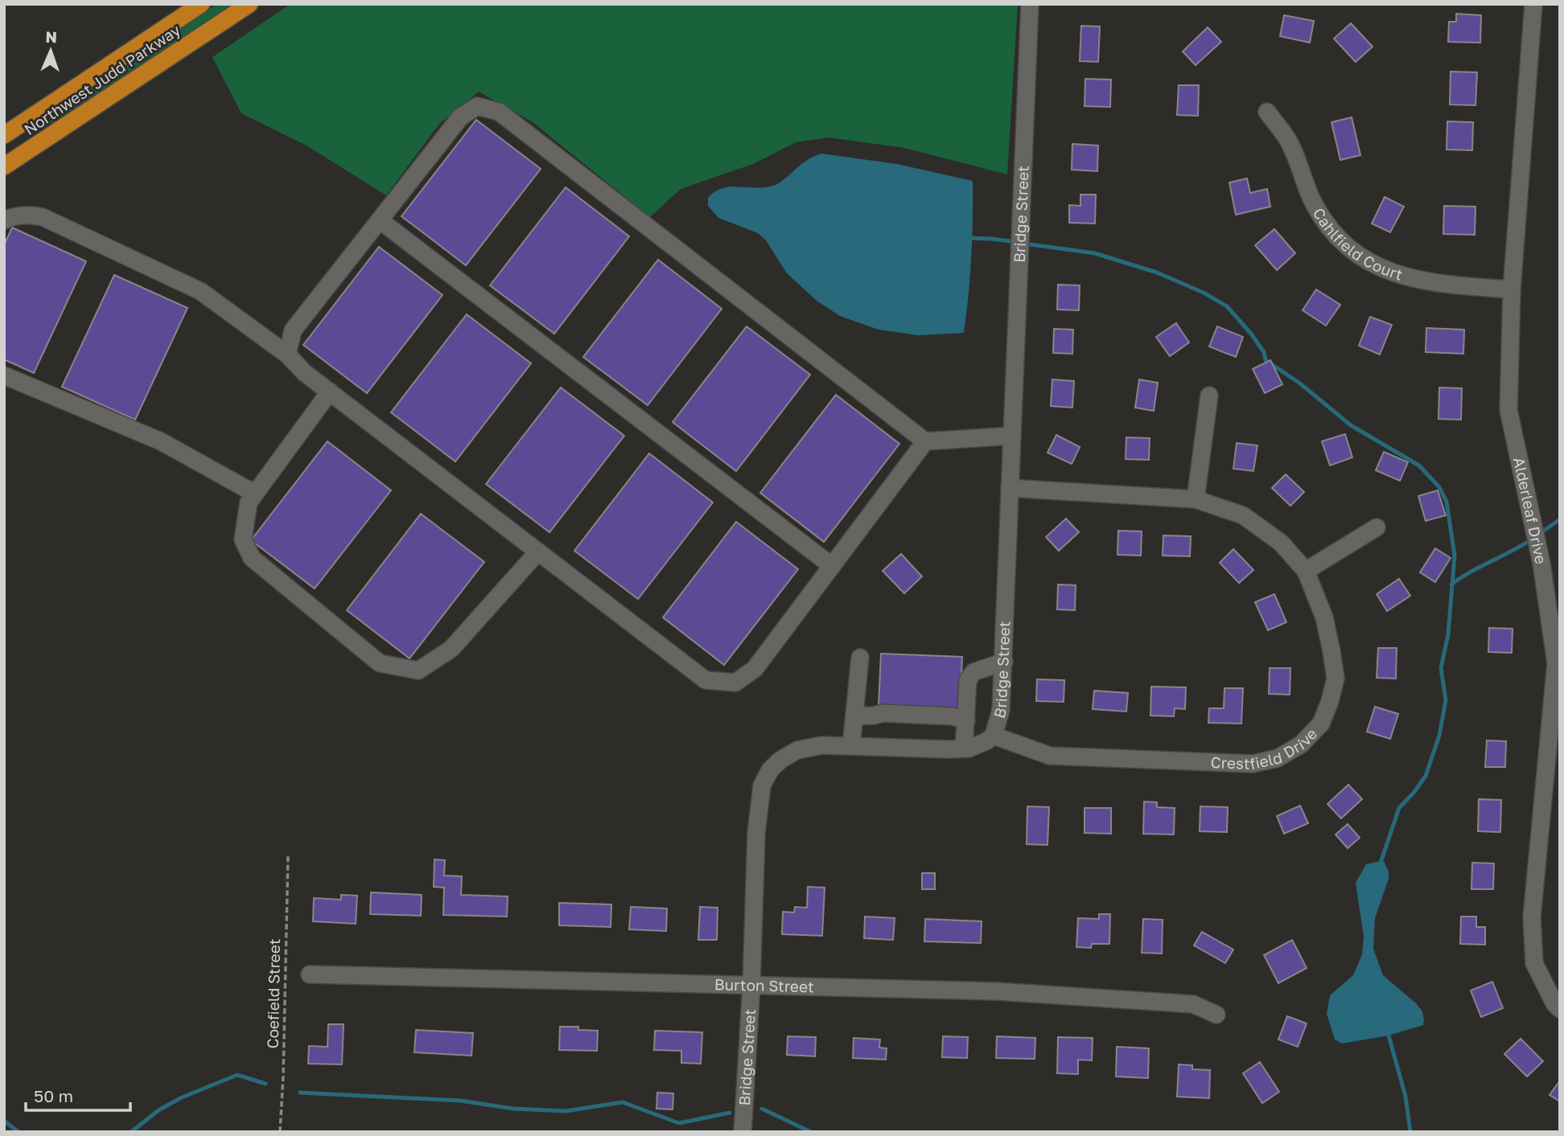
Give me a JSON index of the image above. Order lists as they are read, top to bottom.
{
  "streets": {
    "highway": ["Northwest Judd Parkway"],
    "street": [
      "Bridge Street",
      "Cahlfield Court",
      "Alderleaf Drive",
      "Crestfield Drive",
      "Burton Street"
    ],
    "path": ["Coefield Street"]
  },
  "crossings": [
    ["Bridge Street", "Crestfield Drive"],
    ["Bridge Street", "Burton Street"],
    ["Cahlfield Court", "Alderleaf Drive"]
  ],
  "scale_bar": "50 m",
  "north": "top"
}
